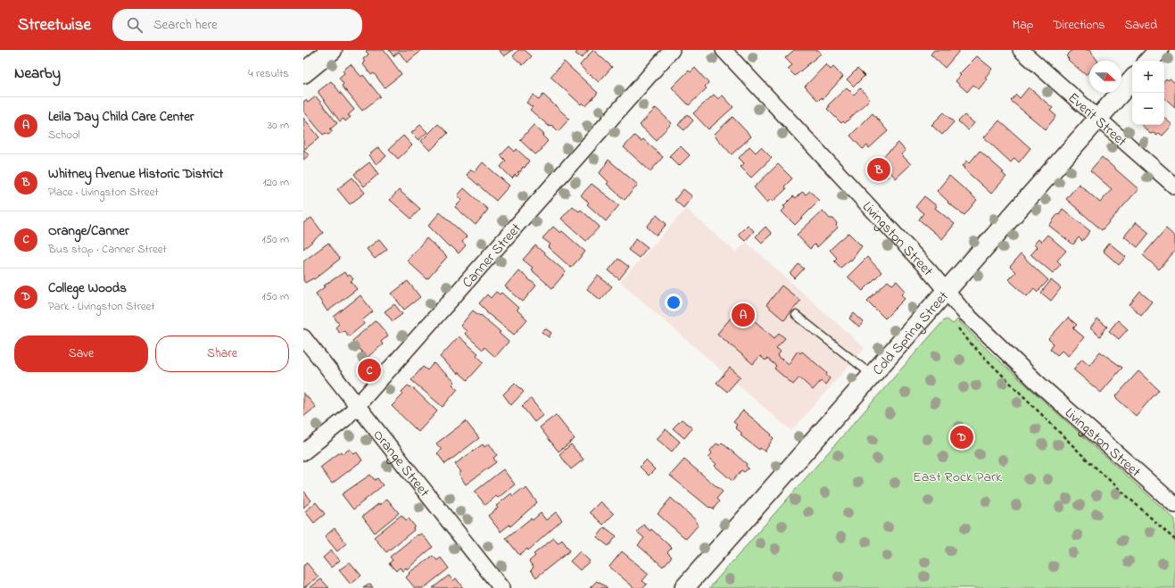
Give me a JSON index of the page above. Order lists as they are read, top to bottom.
{
  "streets": {
    "street": [
      "Everit Street",
      "Livingston Street",
      "Canner Street",
      "Cold Spring Street",
      "Orange Street"
    ]
  },
  "crossings": [
    ["Everit Street", "Cold Spring Street"],
    ["Livingston Street", "Cold Spring Street"],
    ["Canner Street", "Orange Street"]
  ],
  "parks": ["East Rock Park"],
  "north": "right",
  "page": {
    "header": "Streetwise",
    "search": "Search here",
    "nav": ["Map", "Directions", "Saved"],
    "heading": ["Nearby", "4 results"],
    "map_buttons": ["+", "−"],
    "list": [
      {
        "mark": "A",
        "name": "Leila Day Child Care Center",
        "note": "School",
        "value": "30 m"
      },
      {
        "mark": "B",
        "name": "Whitney Avenue Historic District",
        "note": "Place · Livingston Street",
        "value": "120 m"
      },
      {
        "mark": "C",
        "name": "Orange/Canner",
        "note": "Bus stop · Canner Street",
        "value": "150 m"
      },
      {
        "mark": "D",
        "name": "College Woods",
        "note": "Park · Livingston Street",
        "value": "150 m"
      }
    ],
    "pins": [
      "B",
      "A",
      "C",
      "D"
    ],
    "buttons": ["Save", "Share"]
  }
}
